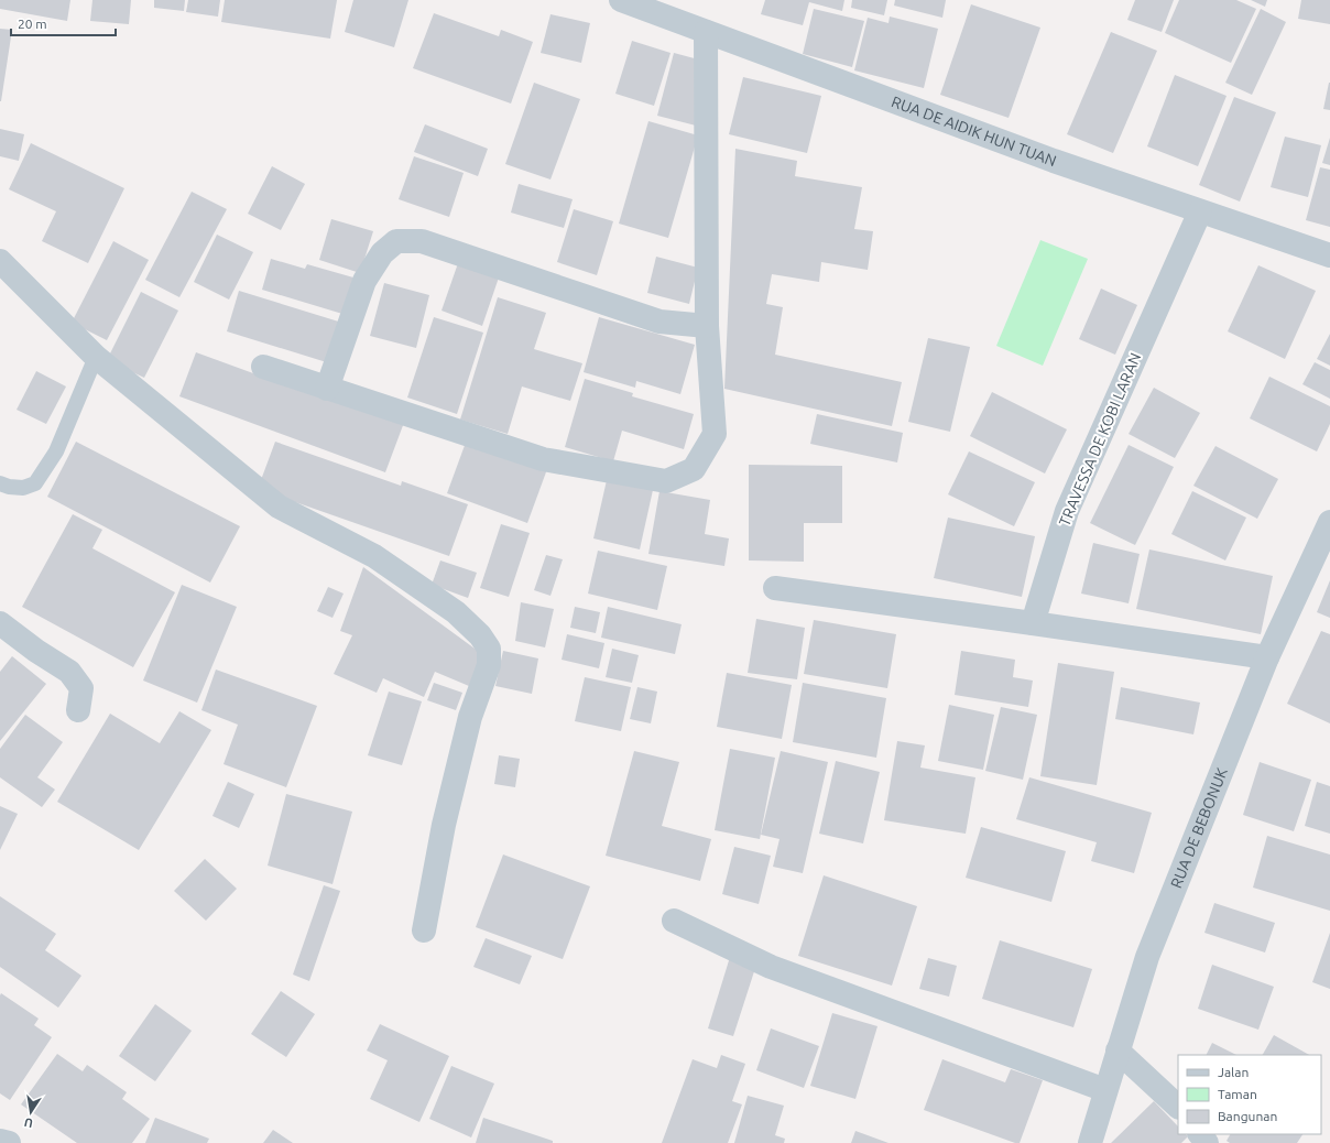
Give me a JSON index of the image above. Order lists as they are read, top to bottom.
{
  "streets": {
    "street": ["RUA DE AIDIK HUN TUAN", "TRAVESSA DE KOBI LARAN", "RUA DE BEBONUK"]
  },
  "crossings": [
    ["RUA DE AIDIK HUN TUAN", "TRAVESSA DE KOBI LARAN"]
  ],
  "legend": ["Jalan", "Taman", "Bangunan"],
  "scale_bar": "20 m",
  "north": "bottom"
}
